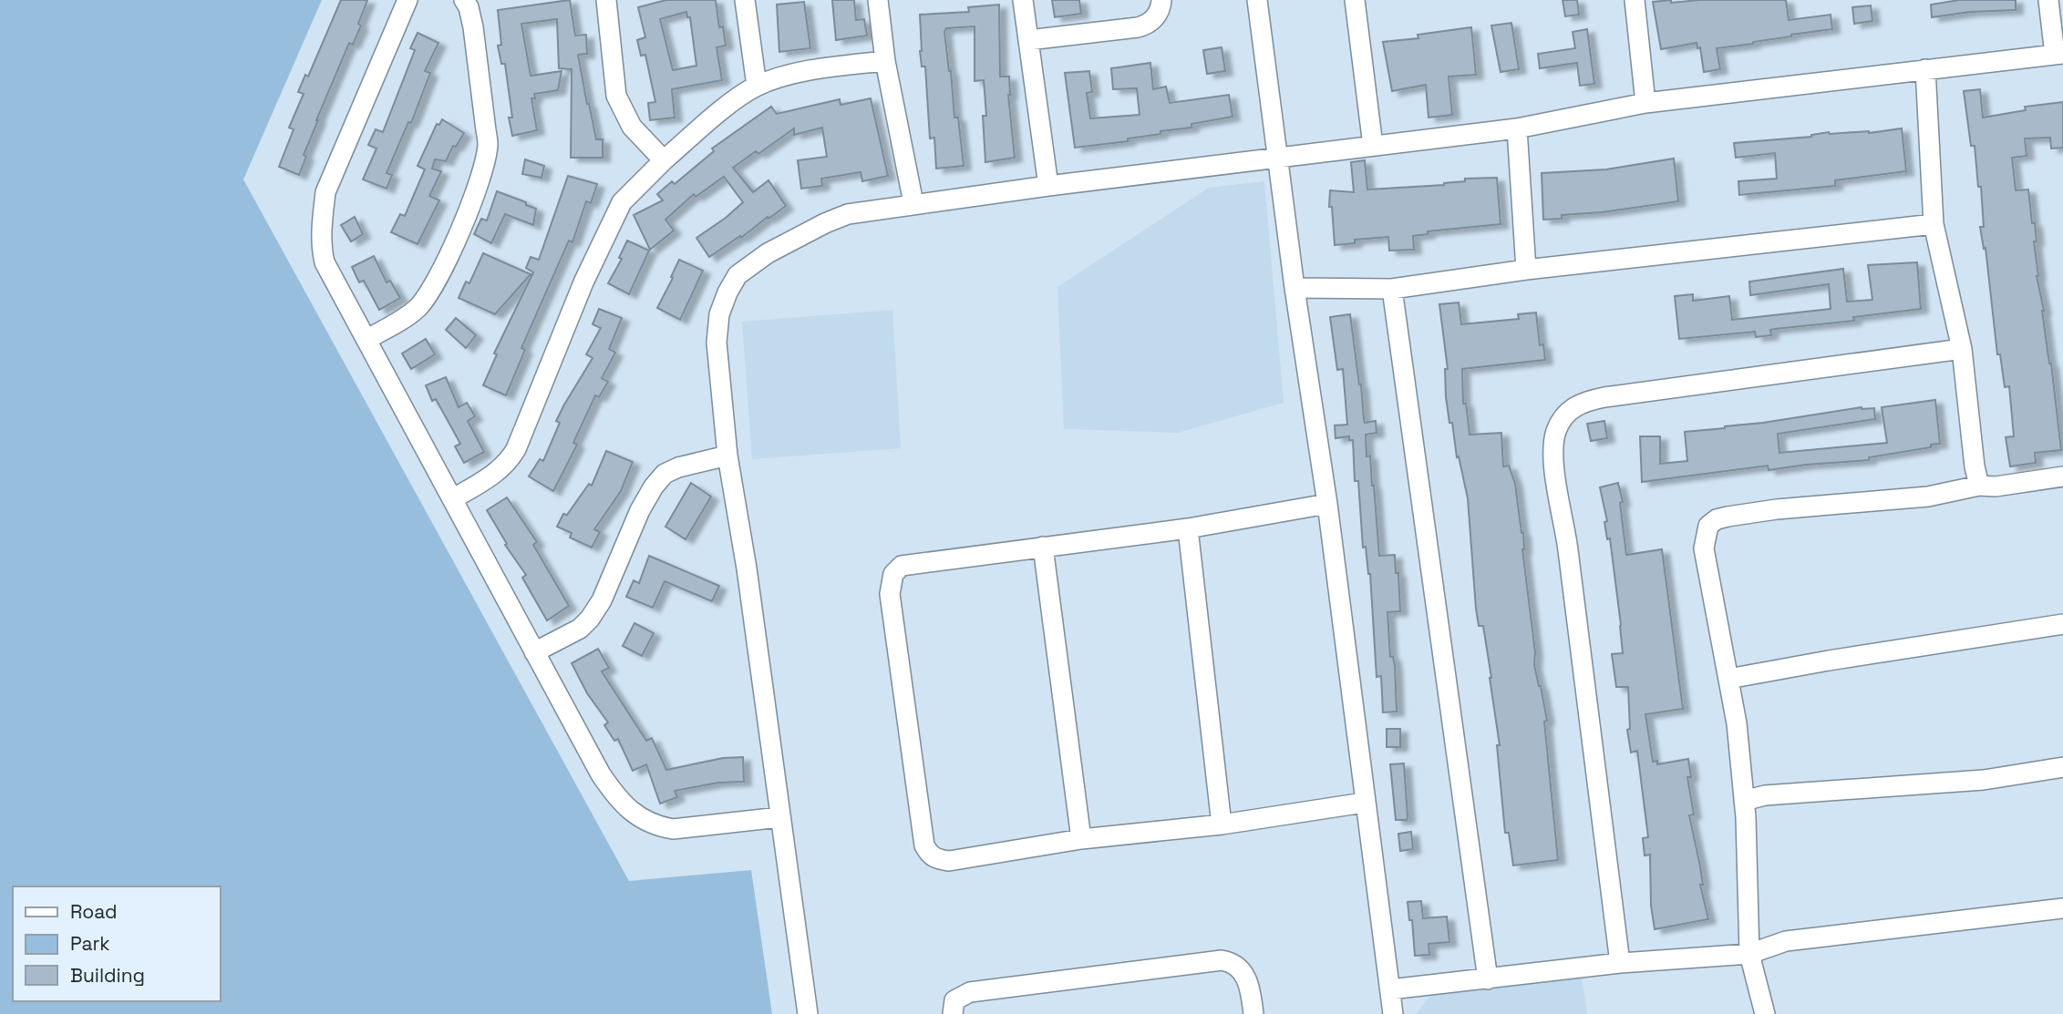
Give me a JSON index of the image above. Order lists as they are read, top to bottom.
{
  "legend": ["Road", "Park", "Building"]
}
